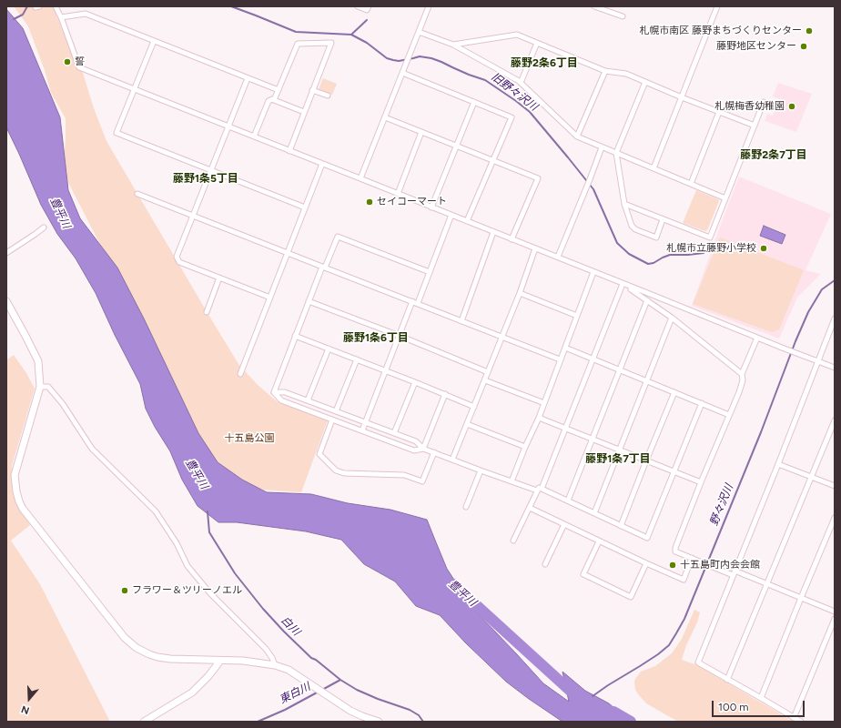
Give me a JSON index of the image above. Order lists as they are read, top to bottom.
{
  "districts": [
    "藤野2条6丁目",
    "藤野2条7丁目",
    "藤野1条5丁目",
    "藤野1条6丁目",
    "藤野1条7丁目"
  ],
  "water": [
    "旧野々沢川",
    "豊平川",
    "野々沢川",
    "白川",
    "東白川"
  ],
  "parks": ["十五島公園"],
  "places": [
    "札幌市南区 藤野まちづくりセンター",
    "藤野地区センター",
    "誓",
    "札幌梅香幼稚園",
    "セイコーマート",
    "札幌市立藤野小学校",
    "十五島町内会会館",
    "フラワー＆ツリーノエル"
  ],
  "scale_bar": "100 m",
  "north": "bottom"
}
